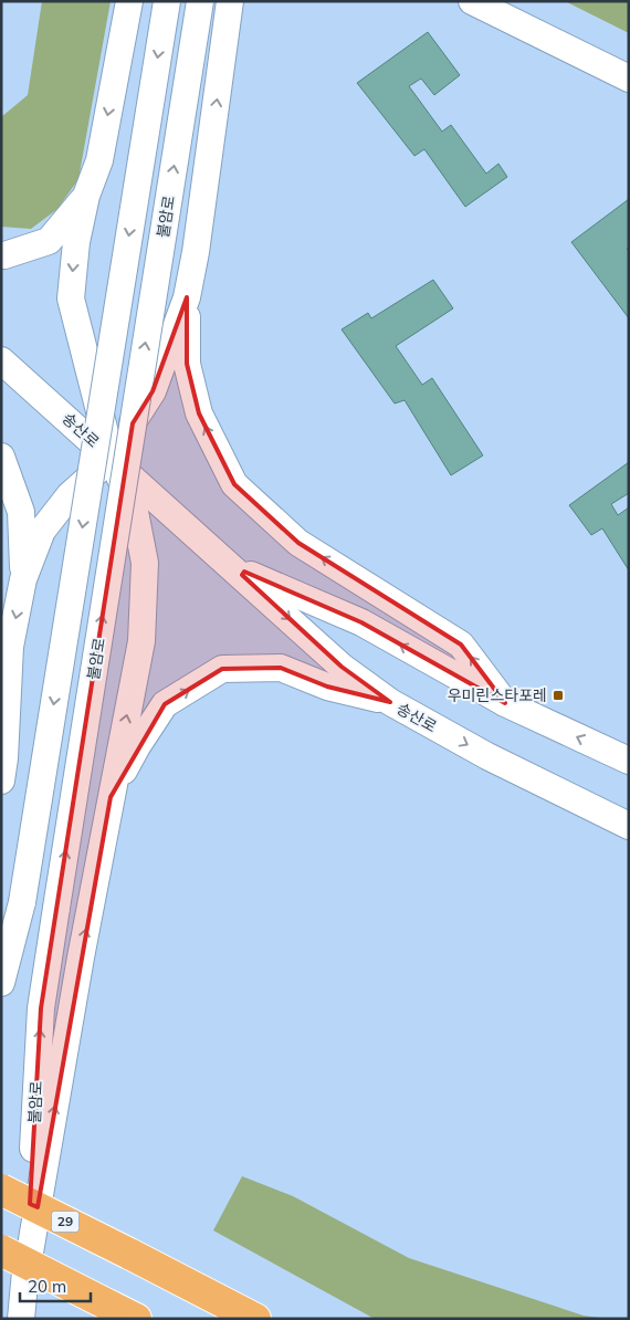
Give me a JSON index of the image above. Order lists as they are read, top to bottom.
{
  "streets": {
    "highway": ["29"],
    "street": ["불암로", "송산로"]
  },
  "places": {
    "transit": ["우미린스타포레"]
  },
  "scale_bar": "20 m"
}
